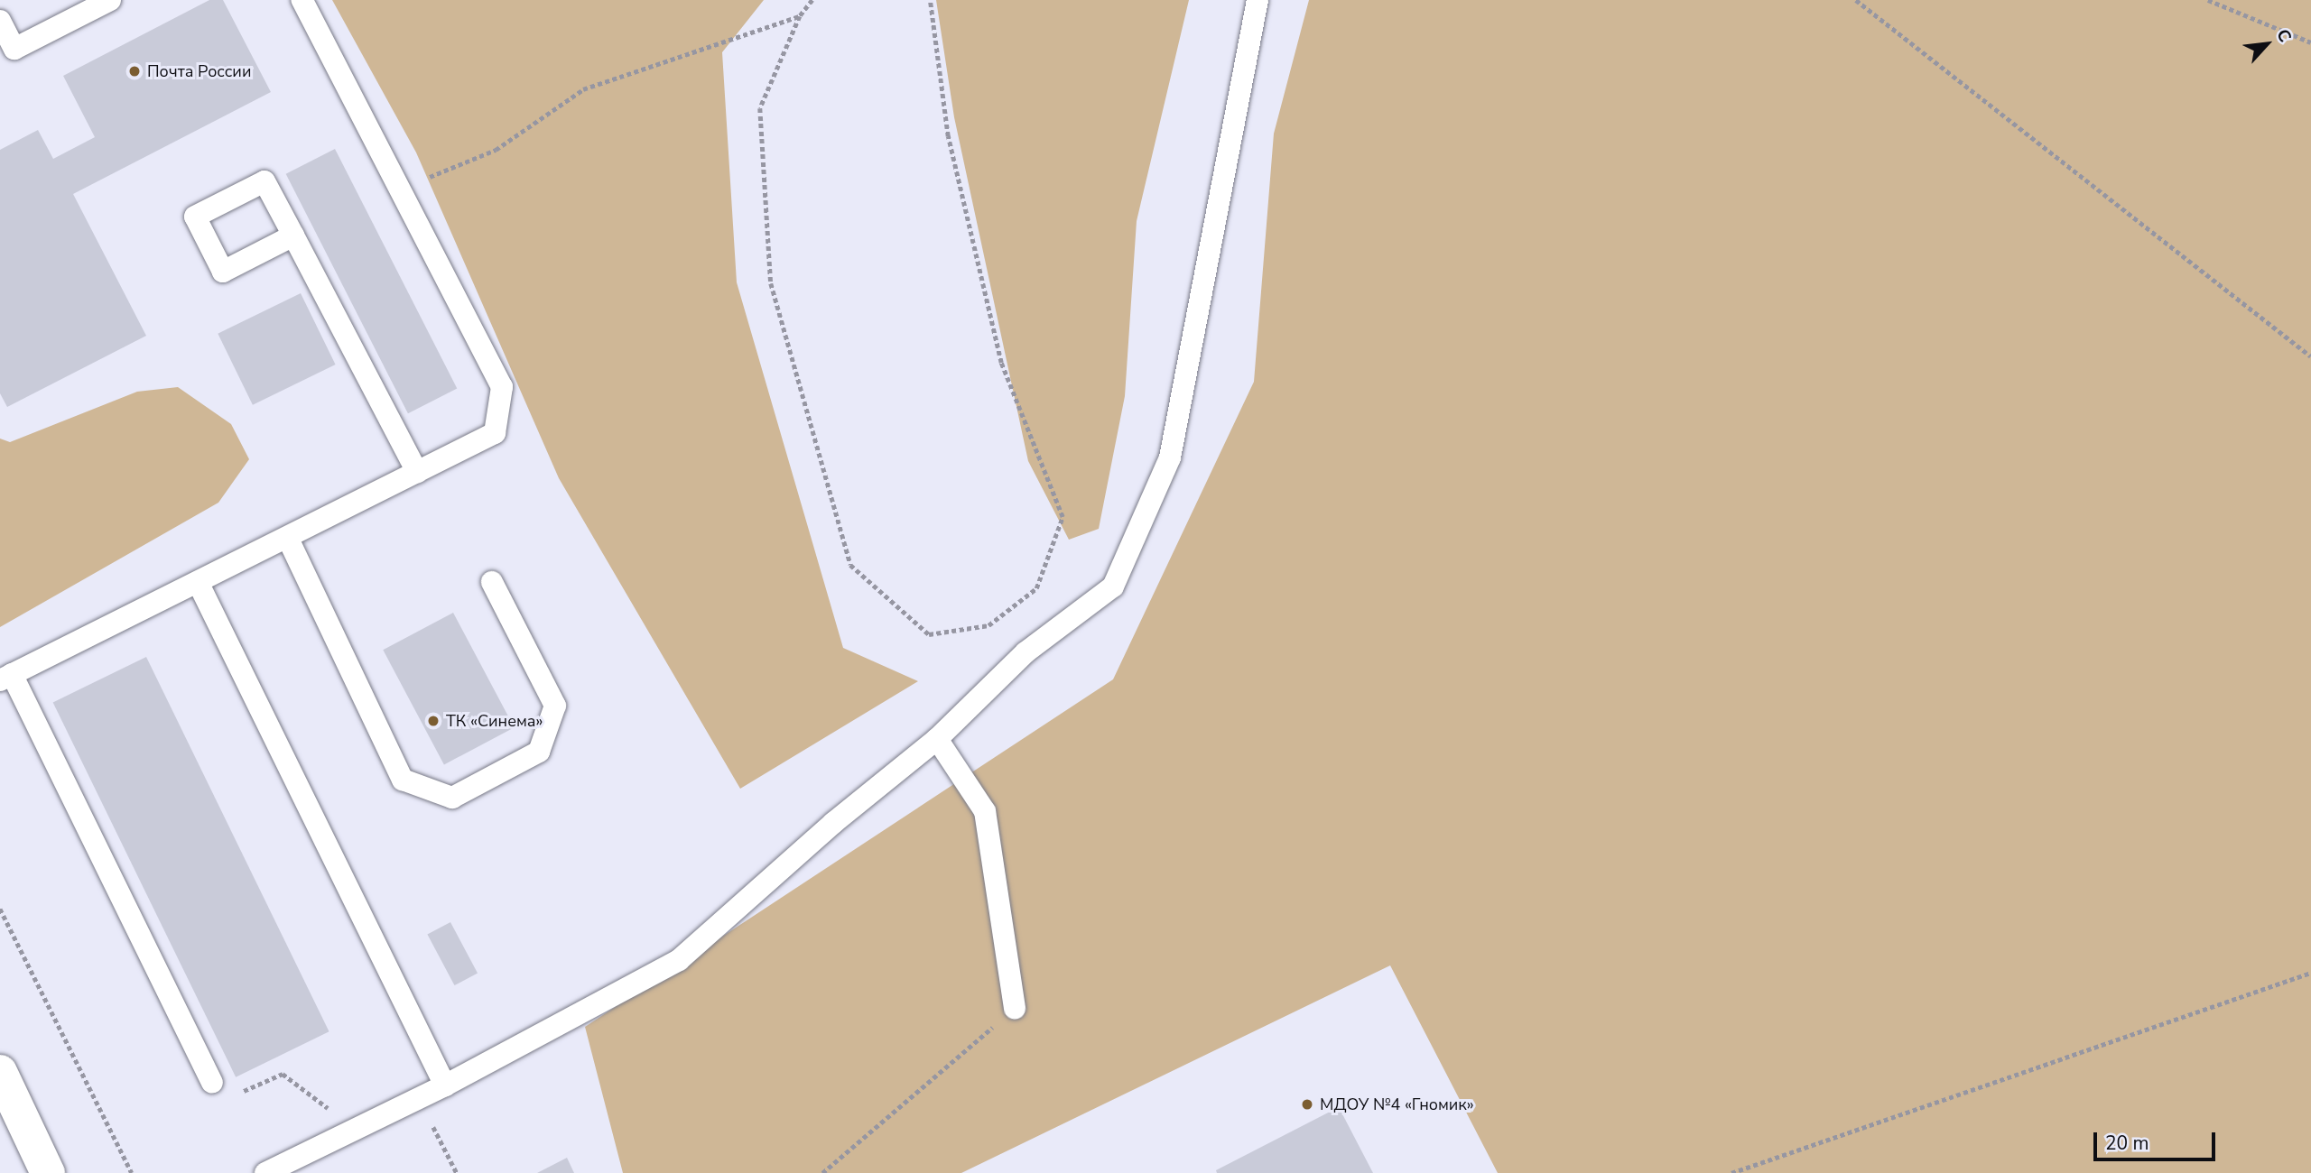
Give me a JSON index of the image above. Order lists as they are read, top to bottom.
{
  "places": ["Почта России", "ТК «Синема»", "МДОУ №4 «Гномик»"],
  "scale_bar": "20 m",
  "north": "top right"
}
